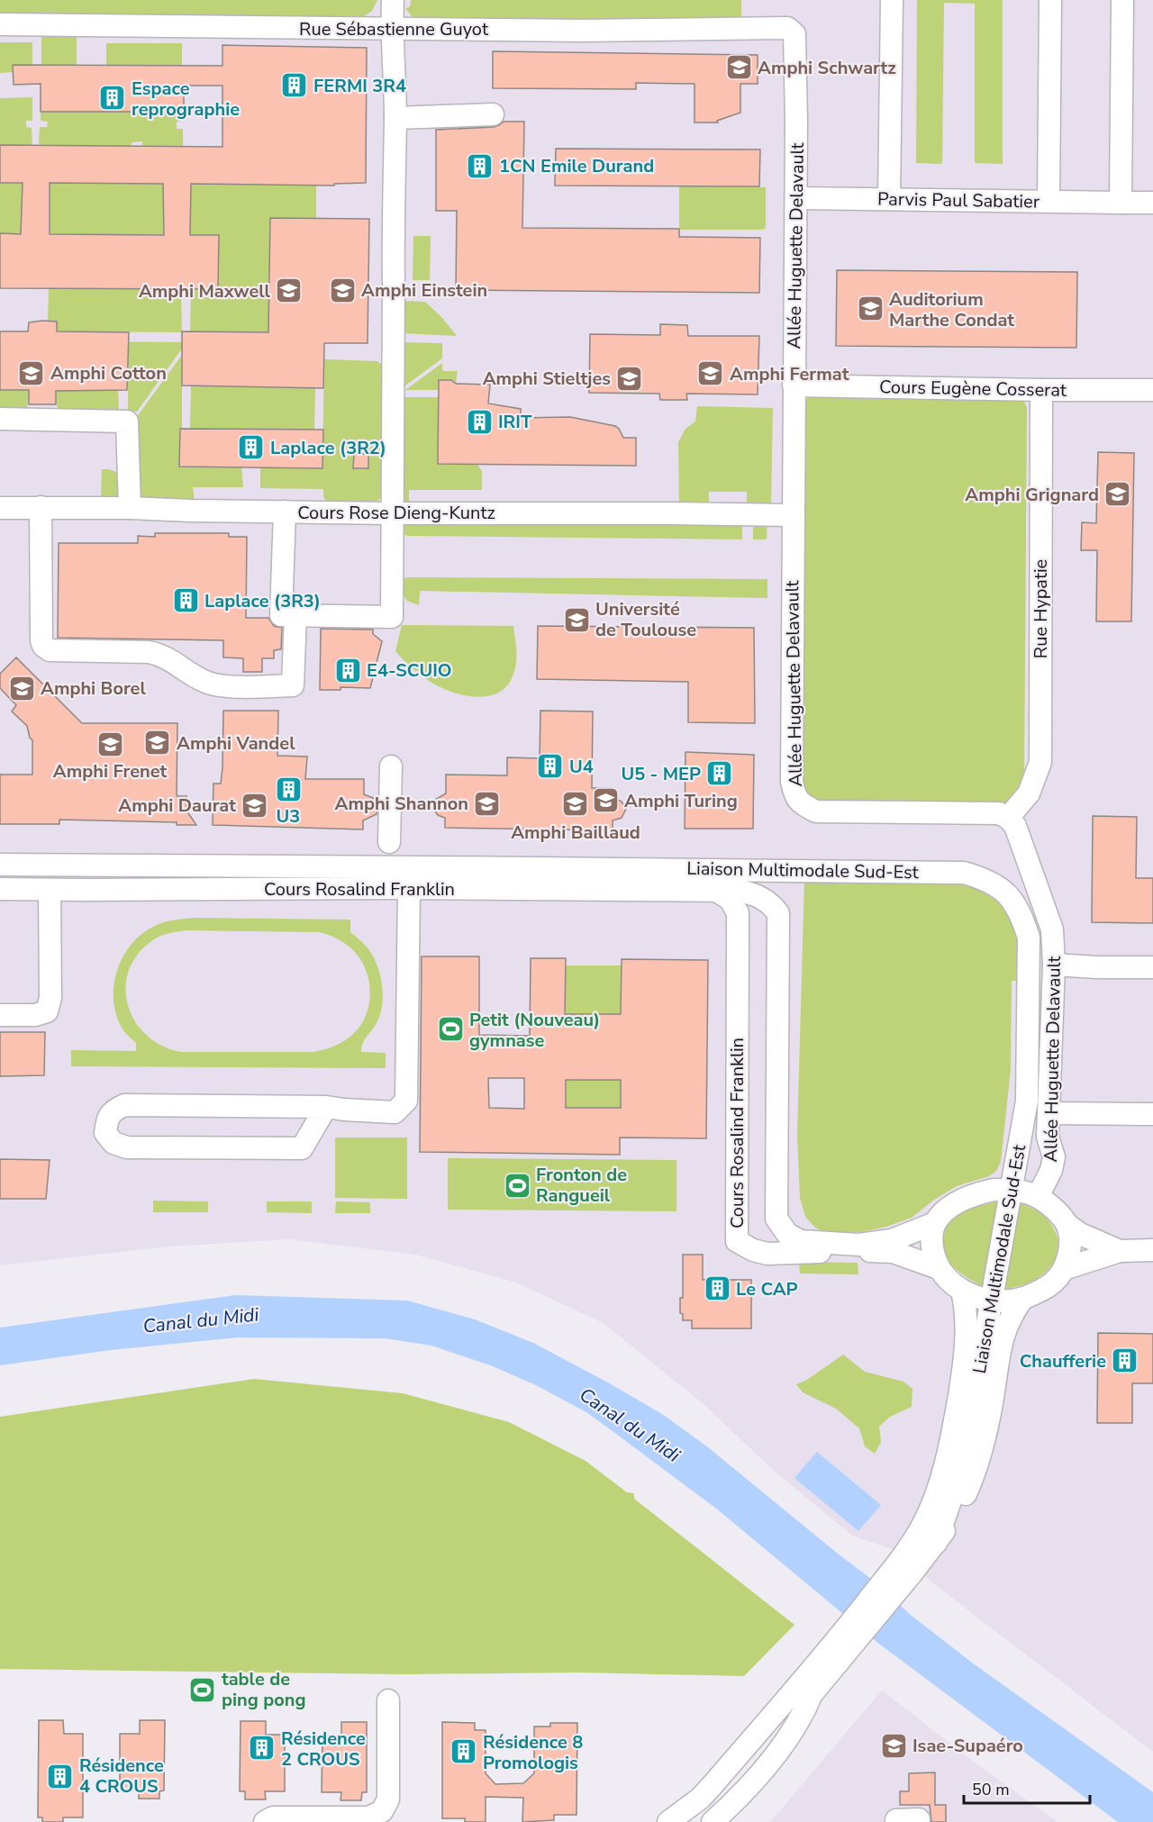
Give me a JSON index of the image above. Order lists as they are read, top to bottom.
{
  "streets": {
    "street": [
      "Rue Sébastienne Guyot",
      "Parvis Paul Sabatier",
      "Allée Huguette Delavault",
      "Cours Eugène Cosserat",
      "Cours Rose Dieng-Kuntz",
      "Rue Hypatie",
      "Liaison Multimodale Sud-Est",
      "Cours Rosalind Franklin"
    ]
  },
  "crossings": [
    ["Rue Sébastienne Guyot", "Allée Huguette Delavault"],
    ["Parvis Paul Sabatier", "Allée Huguette Delavault"],
    ["Allée Huguette Delavault", "Cours Eugène Cosserat"],
    ["Allée Huguette Delavault", "Cours Rose Dieng-Kuntz"],
    ["Allée Huguette Delavault", "Rue Hypatie"],
    ["Cours Eugène Cosserat", "Rue Hypatie"]
  ],
  "water": ["Canal du Midi"],
  "places": {
    "school or university": [
      "Amphi Schwartz",
      "Amphi Einstein",
      "Amphi Maxwell",
      "Auditorium Marthe Condat",
      "Amphi Cotton",
      "Amphi Fermat",
      "Amphi Stieltjes",
      "Amphi Grignard",
      "Université de Toulouse",
      "Amphi Borel",
      "Amphi Vandel",
      "Amphi Frenet",
      "Amphi Turing",
      "Amphi Shannon",
      "Amphi Baillaud",
      "Amphi Daurat",
      "Isae-Supaéro"
    ],
    "building": [
      "FERMI 3R4",
      "Espace reprographie",
      "1CN Emile Durand",
      "IRIT",
      "Laplace (3R2)",
      "Laplace (3R3)",
      "E4-SCUIO",
      "U4",
      "U5 - MEP",
      "U3",
      "Le CAP",
      "Chaufferie",
      "Résidence 2 CROUS",
      "Résidence 8 Promologis",
      "Résidence 4 CROUS"
    ],
    "sports": ["Petit (Nouveau) gymnase", "Fronton de Rangueil", "table de ping pong"]
  },
  "scale_bar": "50 m"
}
